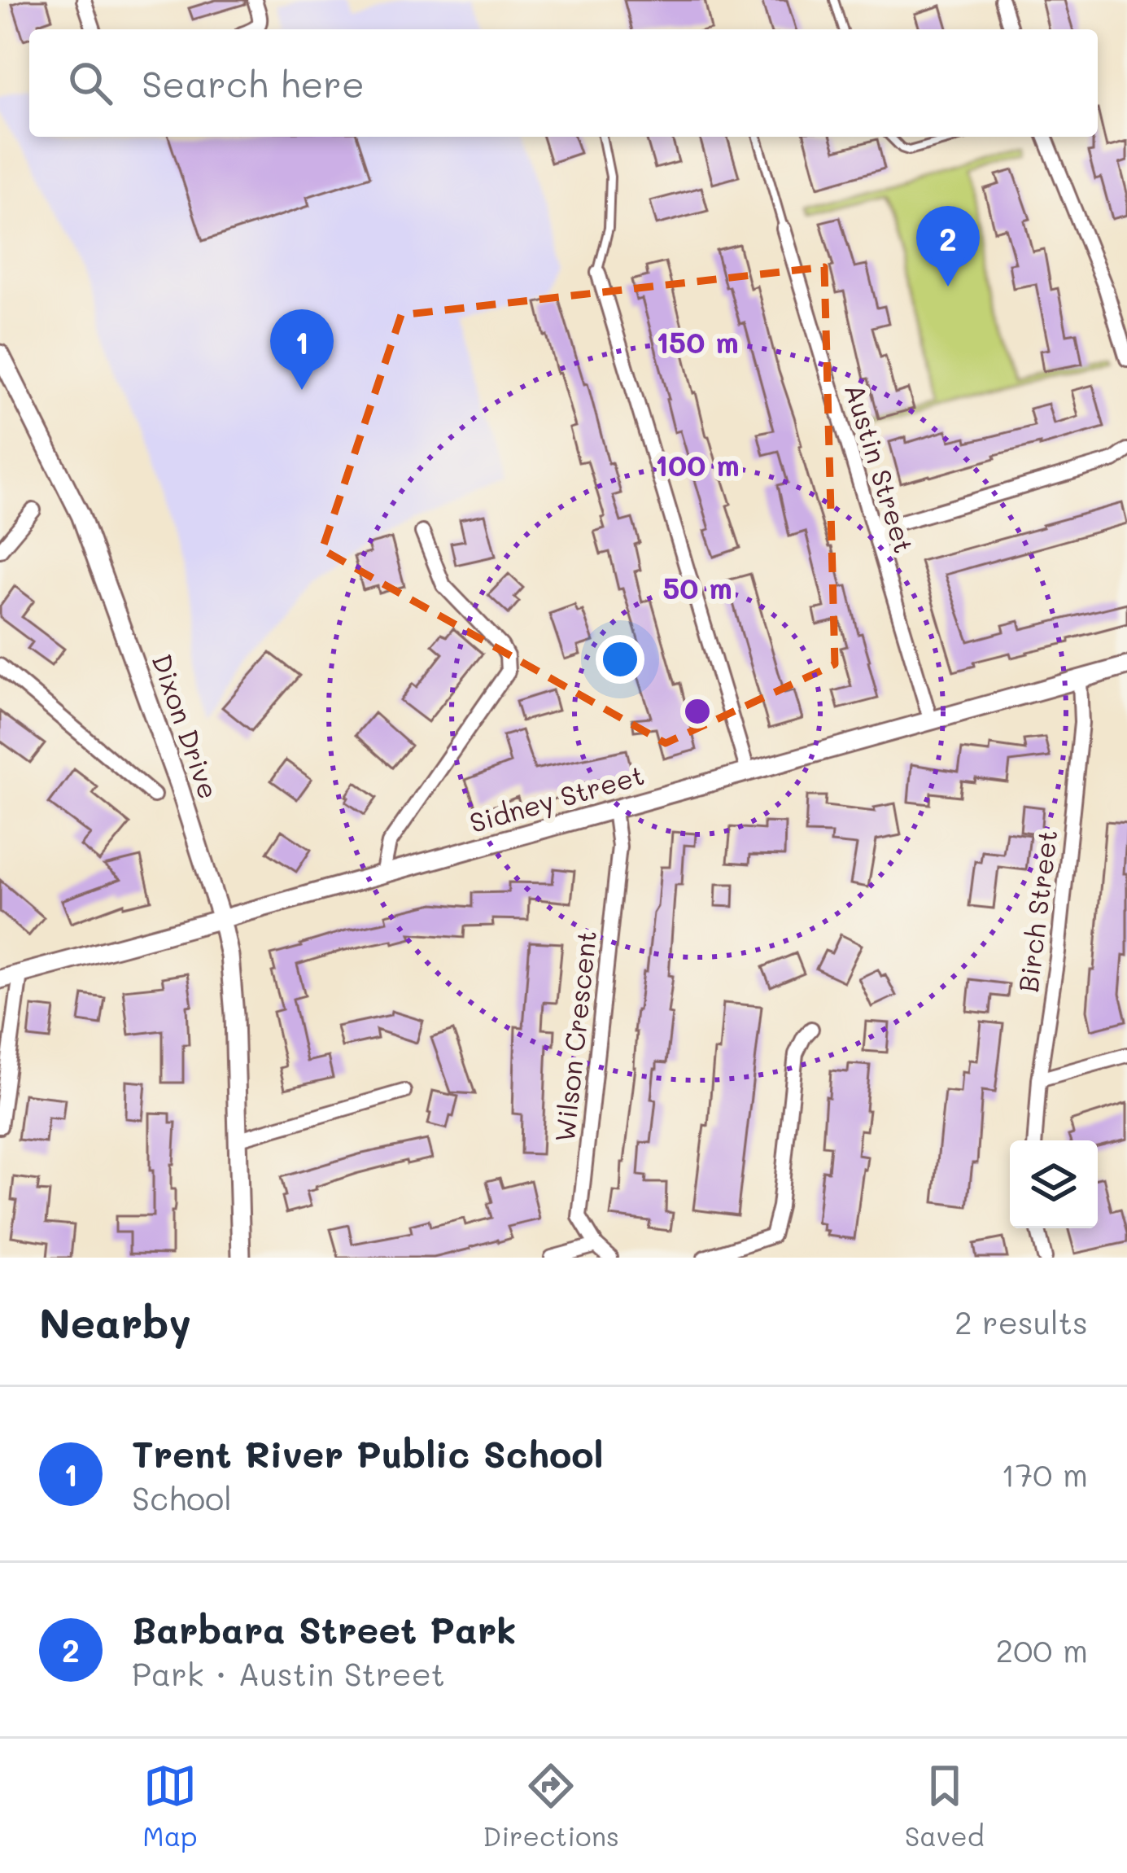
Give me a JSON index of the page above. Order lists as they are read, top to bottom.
{
  "streets": {
    "main road": ["Dixon Drive", "Sidney Street"],
    "street": ["Austin Street", "Birch Street", "Wilson Crescent"]
  },
  "crossings": [
    ["Austin Street", "Sidney Street"],
    ["Dixon Drive", "Sidney Street"],
    ["Sidney Street", "Birch Street"],
    ["Sidney Street", "Wilson Crescent"]
  ],
  "page": {
    "search": "Search here",
    "pins": ["2", "1"],
    "heading": ["Nearby", "2 results"],
    "list": [
      {
        "mark": "1",
        "name": "Trent River Public School",
        "note": "School",
        "value": "170 m"
      },
      {
        "mark": "2",
        "name": "Barbara Street Park",
        "note": "Park · Austin Street",
        "value": "200 m"
      }
    ],
    "nav": ["Map", "Directions", "Saved"]
  },
  "rings": ["150 m", "100 m", "50 m"]
}
